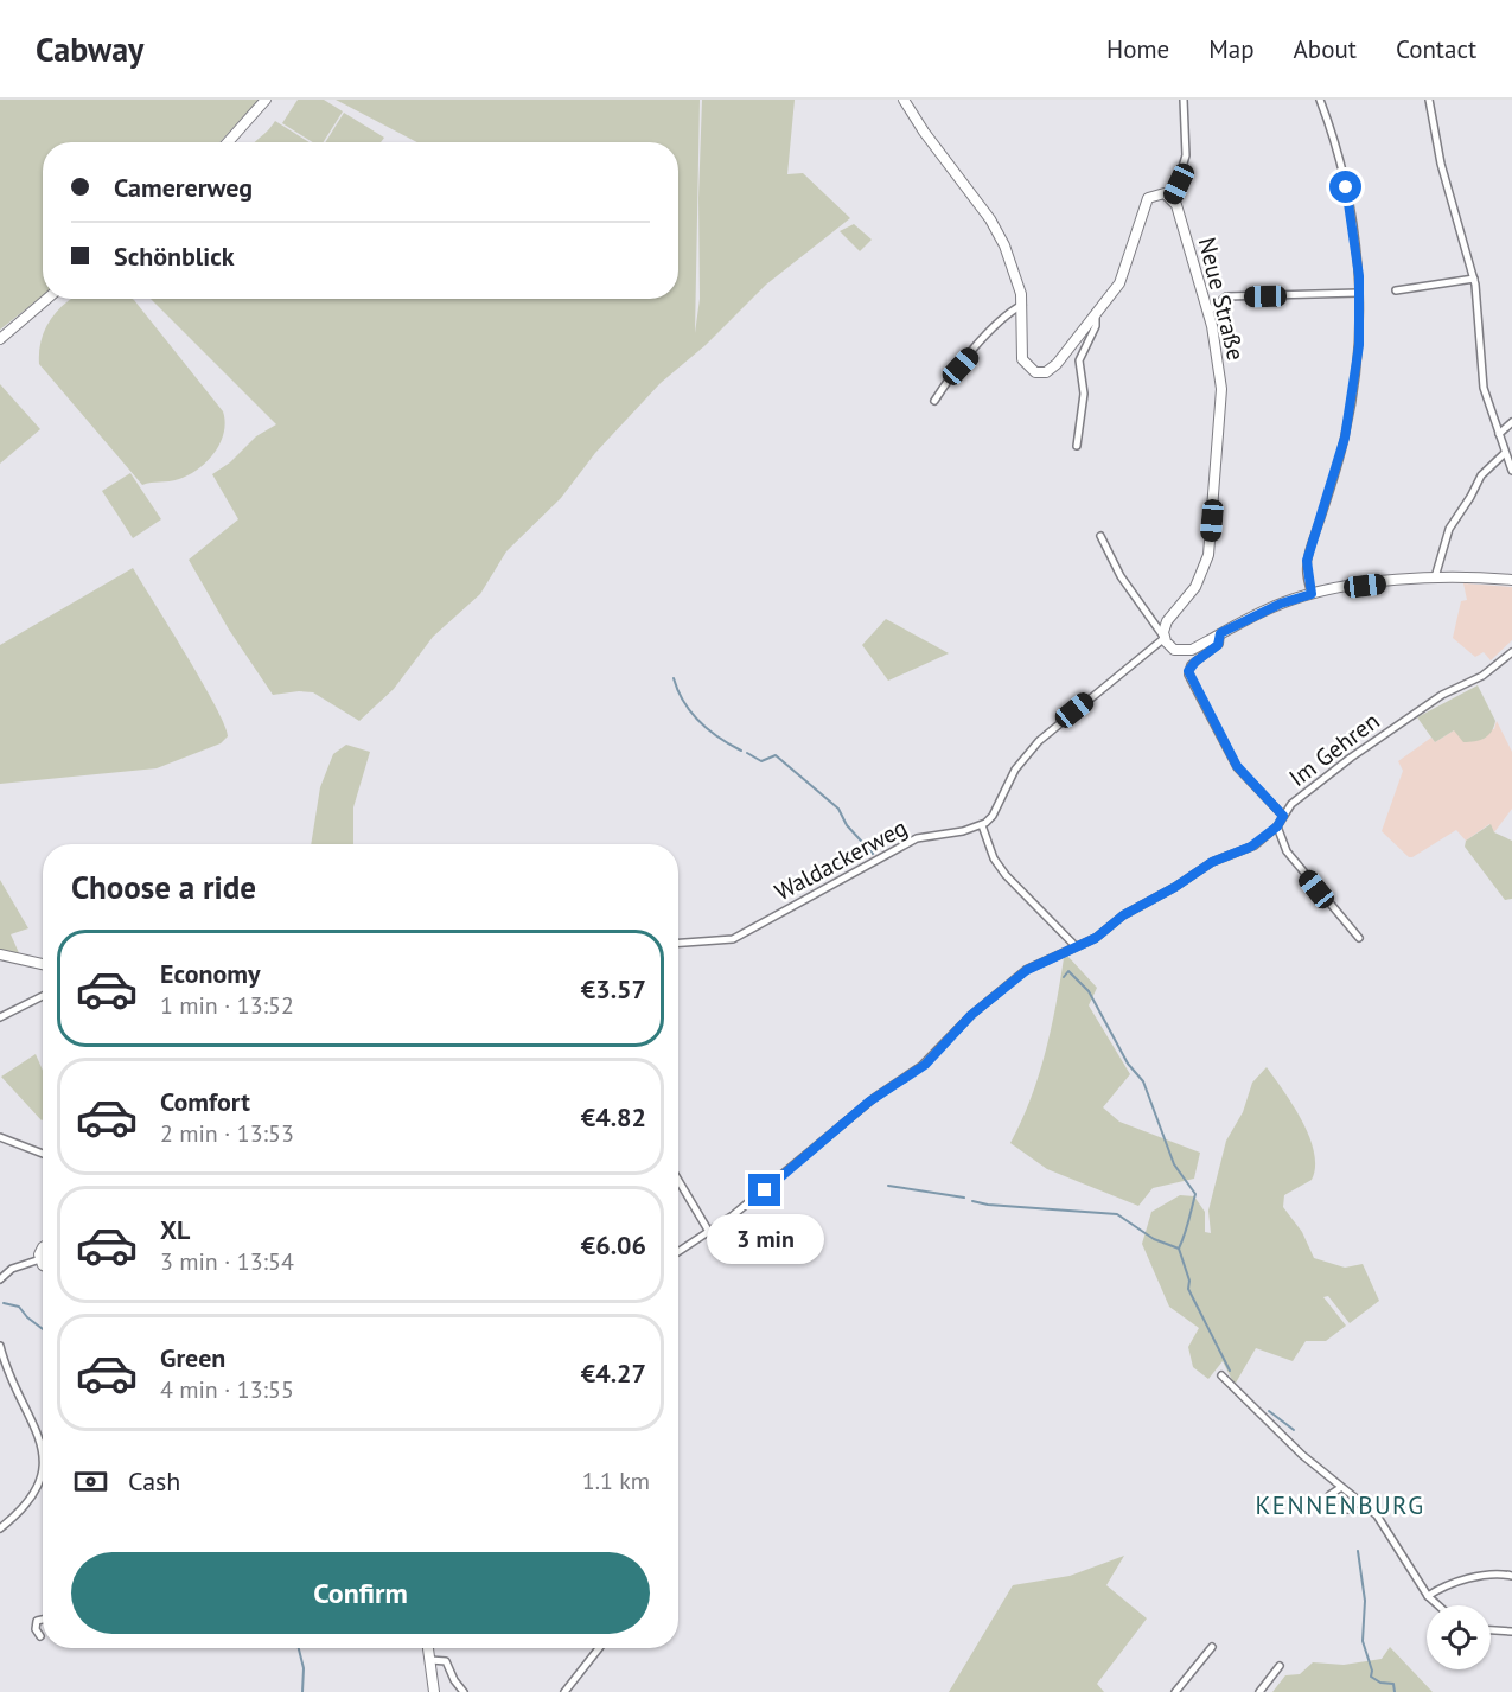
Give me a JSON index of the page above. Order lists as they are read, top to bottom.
{
  "streets": {
    "street": ["Neue Straße", "Im Gehren", "Waldackerweg"]
  },
  "districts": ["KENNENBURG"],
  "page": {
    "header": "Cabway",
    "nav": [
      "Home",
      "Map",
      "About",
      "Contact"
    ],
    "banner": ["Camererweg", "Schönblick"],
    "heading": "Choose a ride",
    "list": [
      {
        "name": "Economy",
        "note": "1 min · 13:52",
        "value": "€3.57"
      },
      {
        "name": "Comfort",
        "note": "2 min · 13:53",
        "value": "€4.82"
      },
      {
        "name": "XL",
        "note": "3 min · 13:54",
        "value": "€6.06"
      },
      {
        "name": "Green",
        "note": "4 min · 13:55",
        "value": "€4.27"
      }
    ],
    "bubble": "3 min",
    "pay": ["Cash", "1.1 km"],
    "buttons": "Confirm"
  }
}
